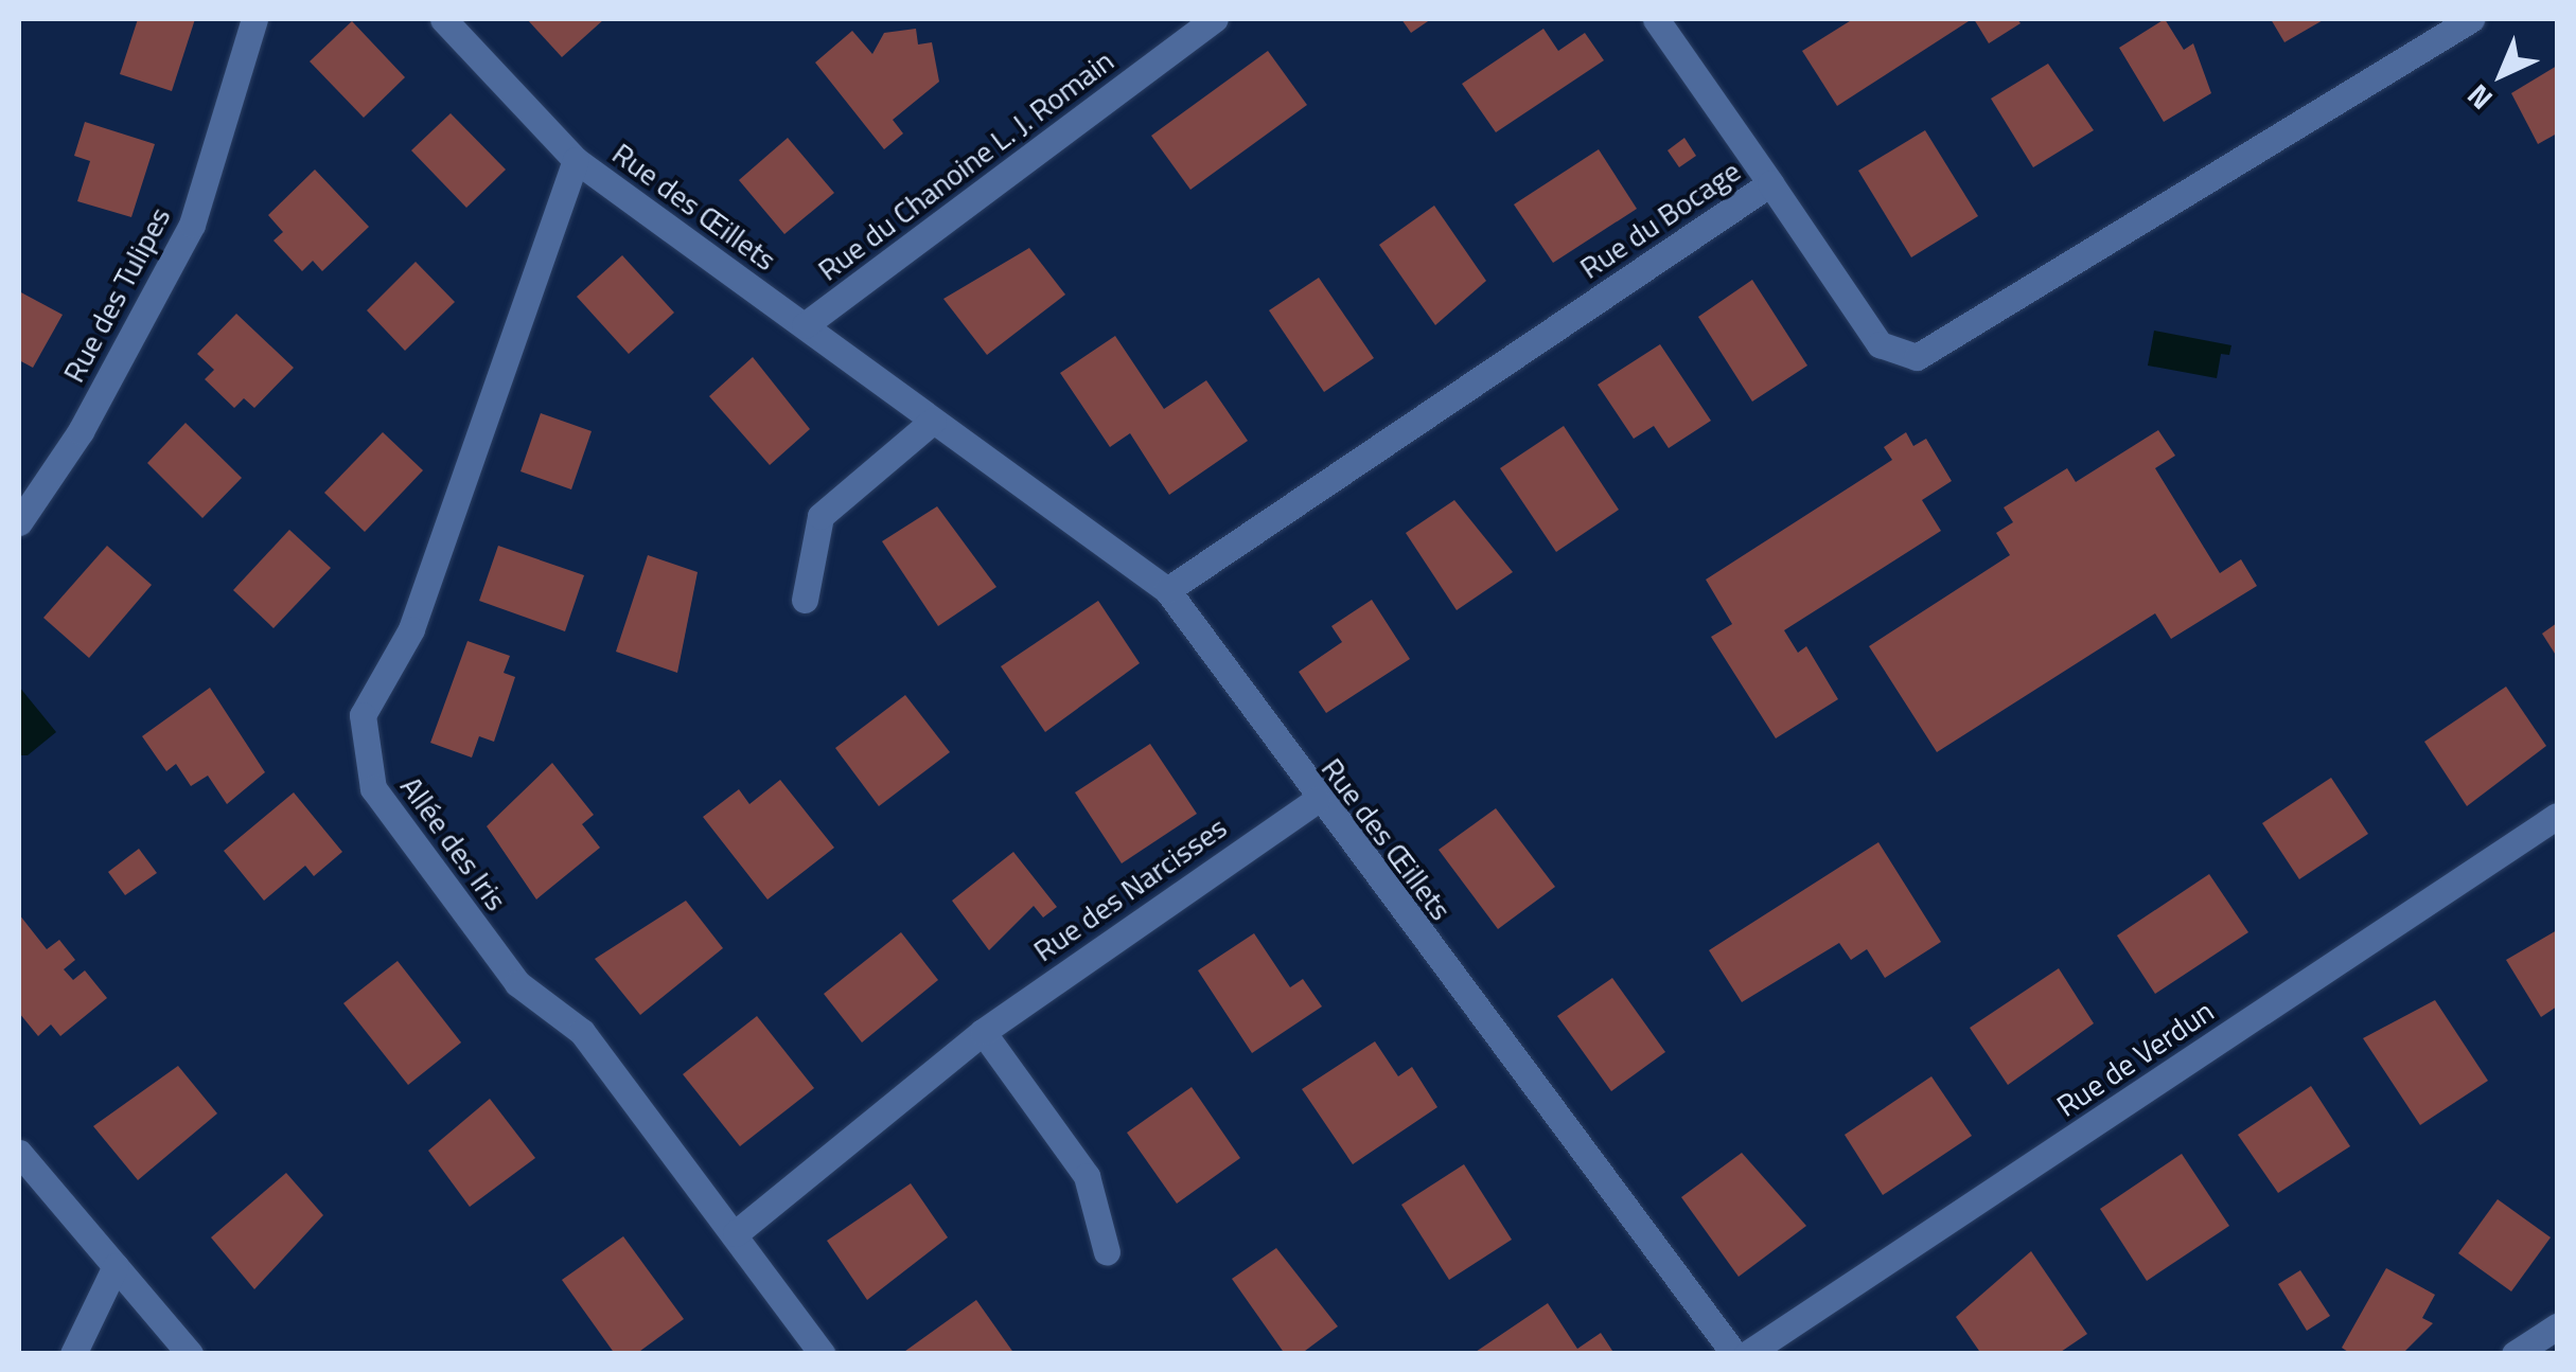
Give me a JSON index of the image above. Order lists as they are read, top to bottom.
{
  "streets": {
    "street": [
      "Rue du Chanoine L. J. Romain",
      "Rue des Œillets",
      "Rue du Bocage",
      "Rue des Tulipes",
      "Allée des Iris",
      "Rue des Narcisses",
      "Rue de Verdun"
    ]
  },
  "crossings": [
    ["Rue du Chanoine L. J. Romain", "Rue des Œillets"],
    ["Rue des Œillets", "Rue du Bocage"],
    ["Rue des Œillets", "Allée des Iris"],
    ["Rue des Œillets", "Rue des Narcisses"],
    ["Allée des Iris", "Rue des Narcisses"]
  ],
  "north": "bottom left"
}
